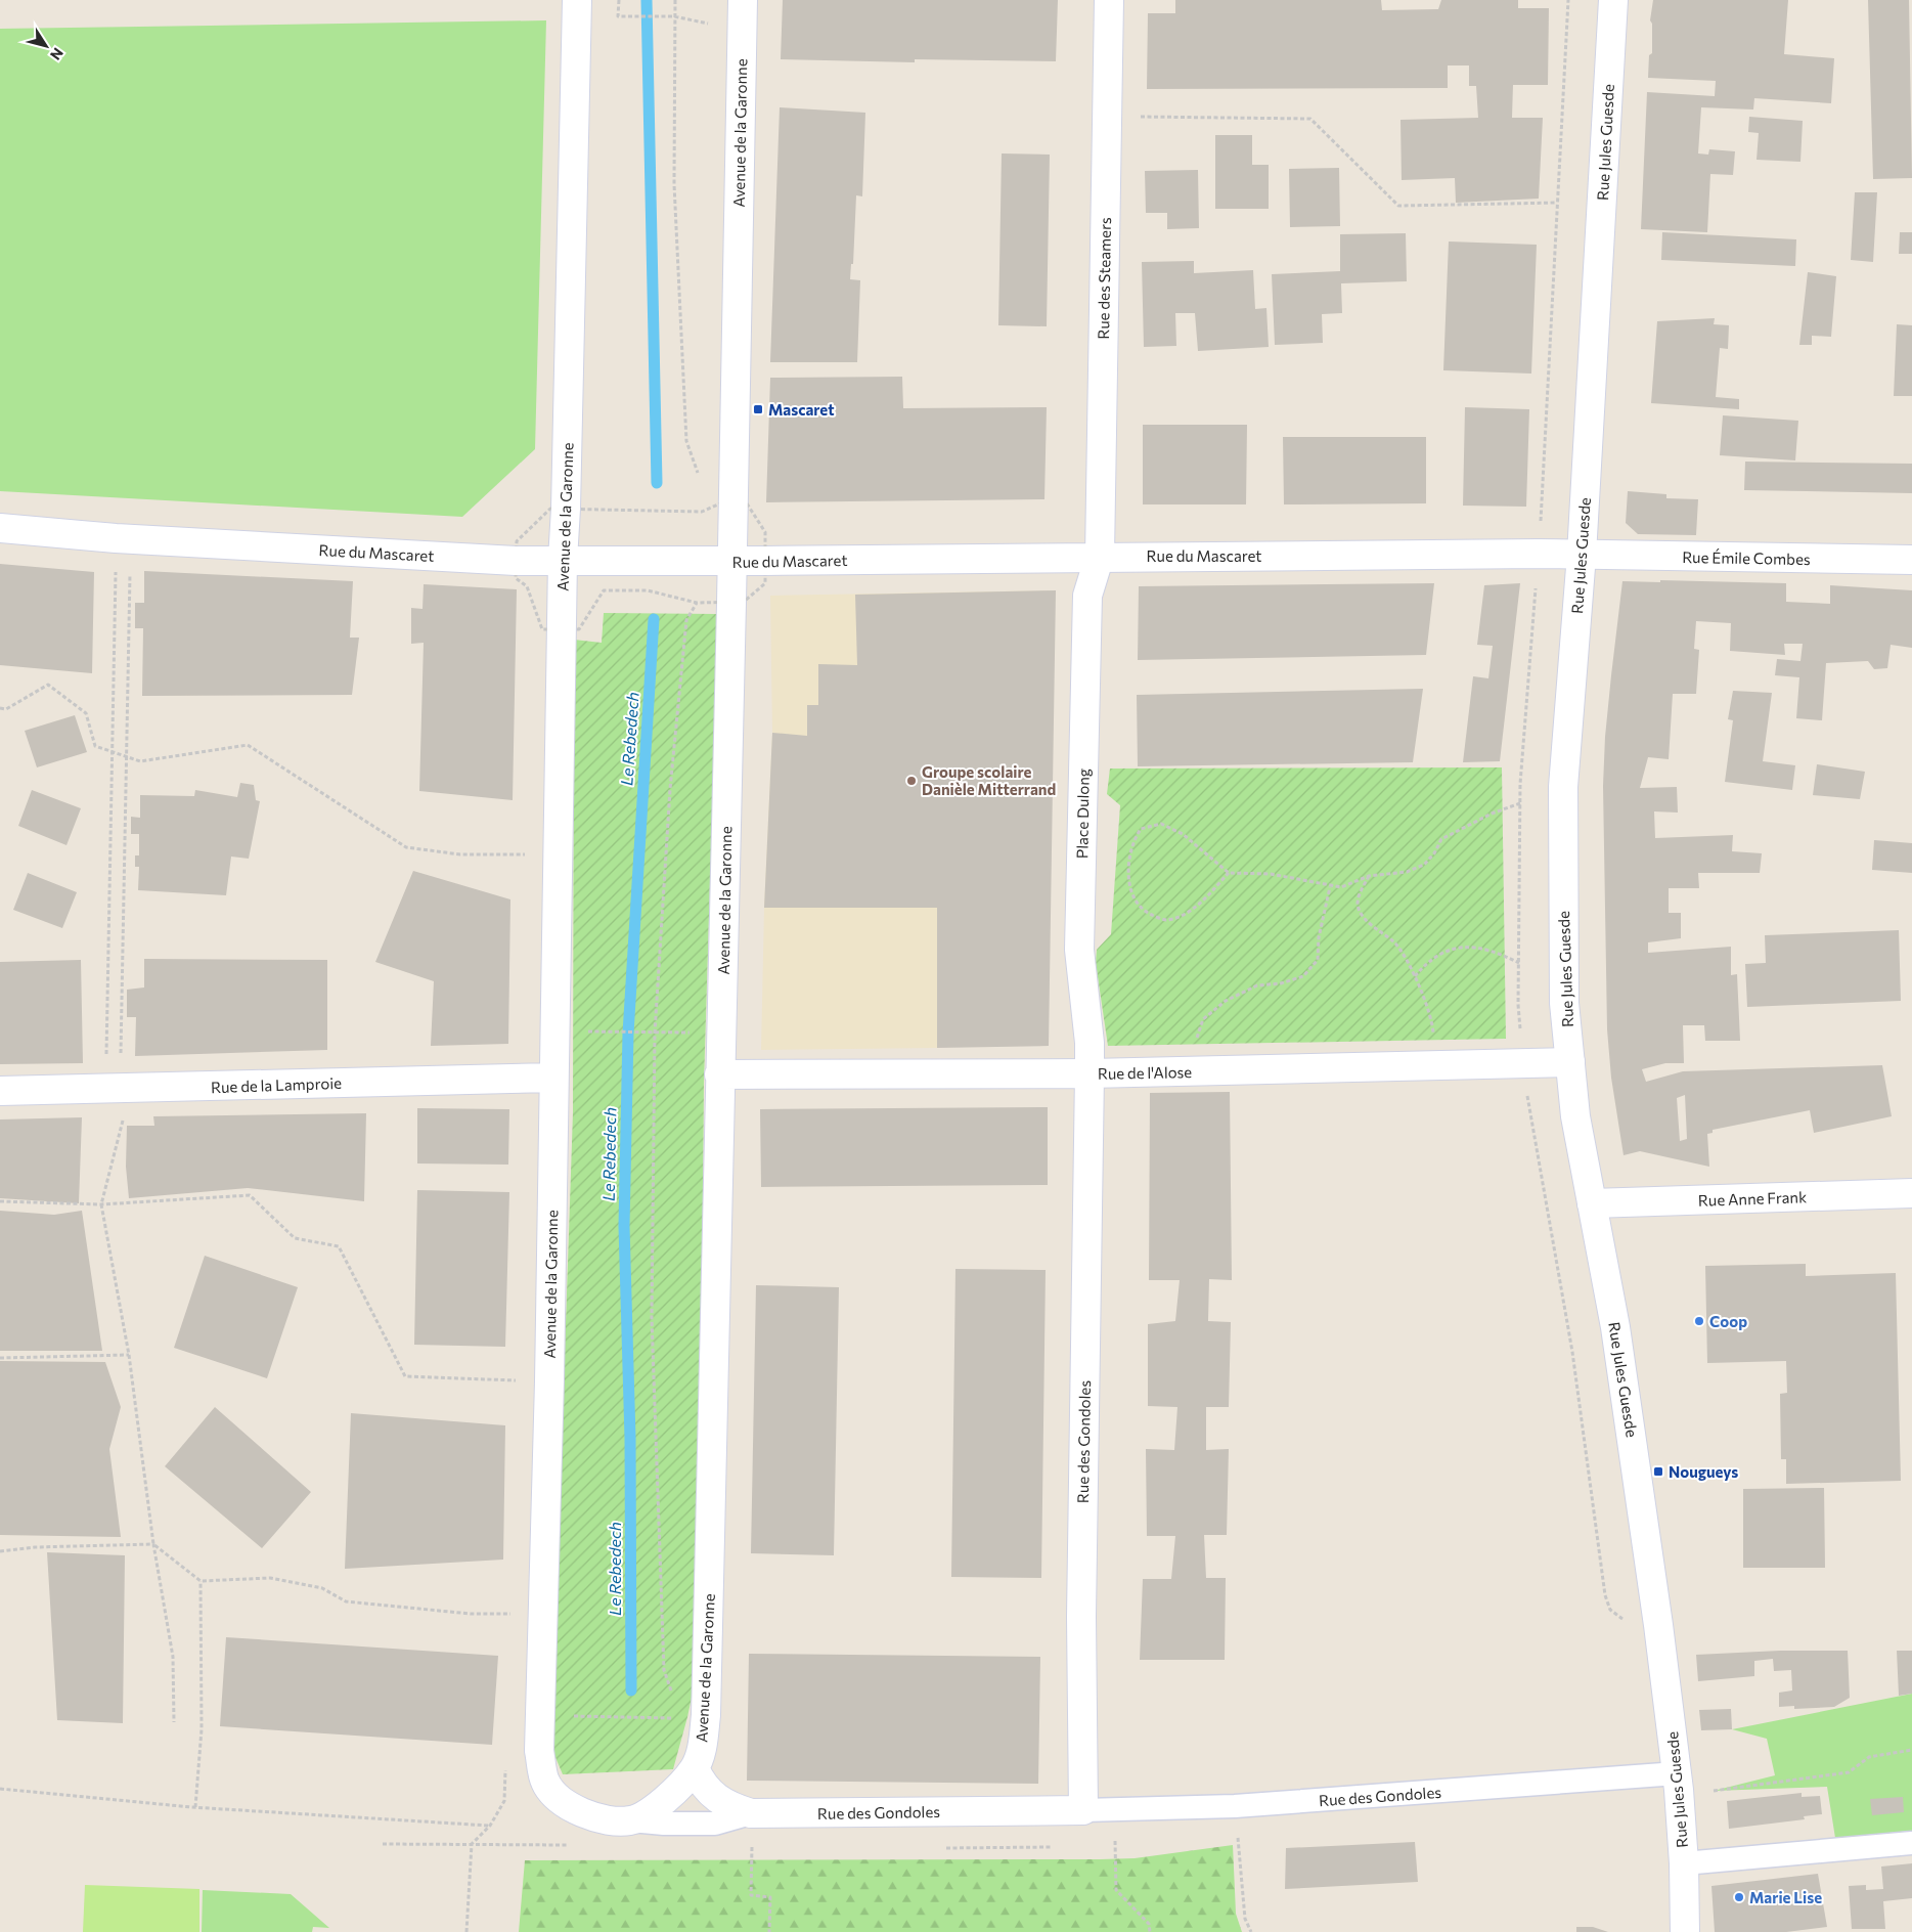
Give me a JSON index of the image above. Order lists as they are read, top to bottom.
{
  "streets": {
    "street": [
      "Avenue de la Garonne",
      "Rue Jules Guesde",
      "Rue des Steamers",
      "Rue du Mascaret",
      "Rue Émile Combes",
      "Place Dulong",
      "Rue de l'Alose",
      "Rue de la Lamproie",
      "Rue Anne Frank",
      "Rue des Gondoles"
    ]
  },
  "crossings": [
    ["Avenue de la Garonne", "Rue du Mascaret"],
    ["Avenue de la Garonne", "Rue de l'Alose"],
    ["Avenue de la Garonne", "Rue de la Lamproie"],
    ["Avenue de la Garonne", "Rue des Gondoles"],
    ["Rue Jules Guesde", "Rue du Mascaret"],
    ["Rue Jules Guesde", "Rue Émile Combes"],
    ["Rue Jules Guesde", "Rue de l'Alose"],
    ["Rue Jules Guesde", "Rue Anne Frank"],
    ["Rue Jules Guesde", "Rue des Gondoles"],
    ["Rue des Steamers", "Rue du Mascaret"],
    ["Rue des Steamers", "Place Dulong"],
    ["Rue du Mascaret", "Rue Émile Combes"],
    ["Rue du Mascaret", "Place Dulong"],
    ["Place Dulong", "Rue de l'Alose"],
    ["Place Dulong", "Rue des Gondoles"],
    ["Rue de l'Alose", "Rue des Gondoles"]
  ],
  "water": ["Le Rebedech"],
  "places": {
    "transit": ["Mascaret", "Nougueys"],
    "other": ["Groupe scolaire Danièle Mitterrand", "Coop", "Marie Lise"]
  },
  "north": "bottom right"
}
